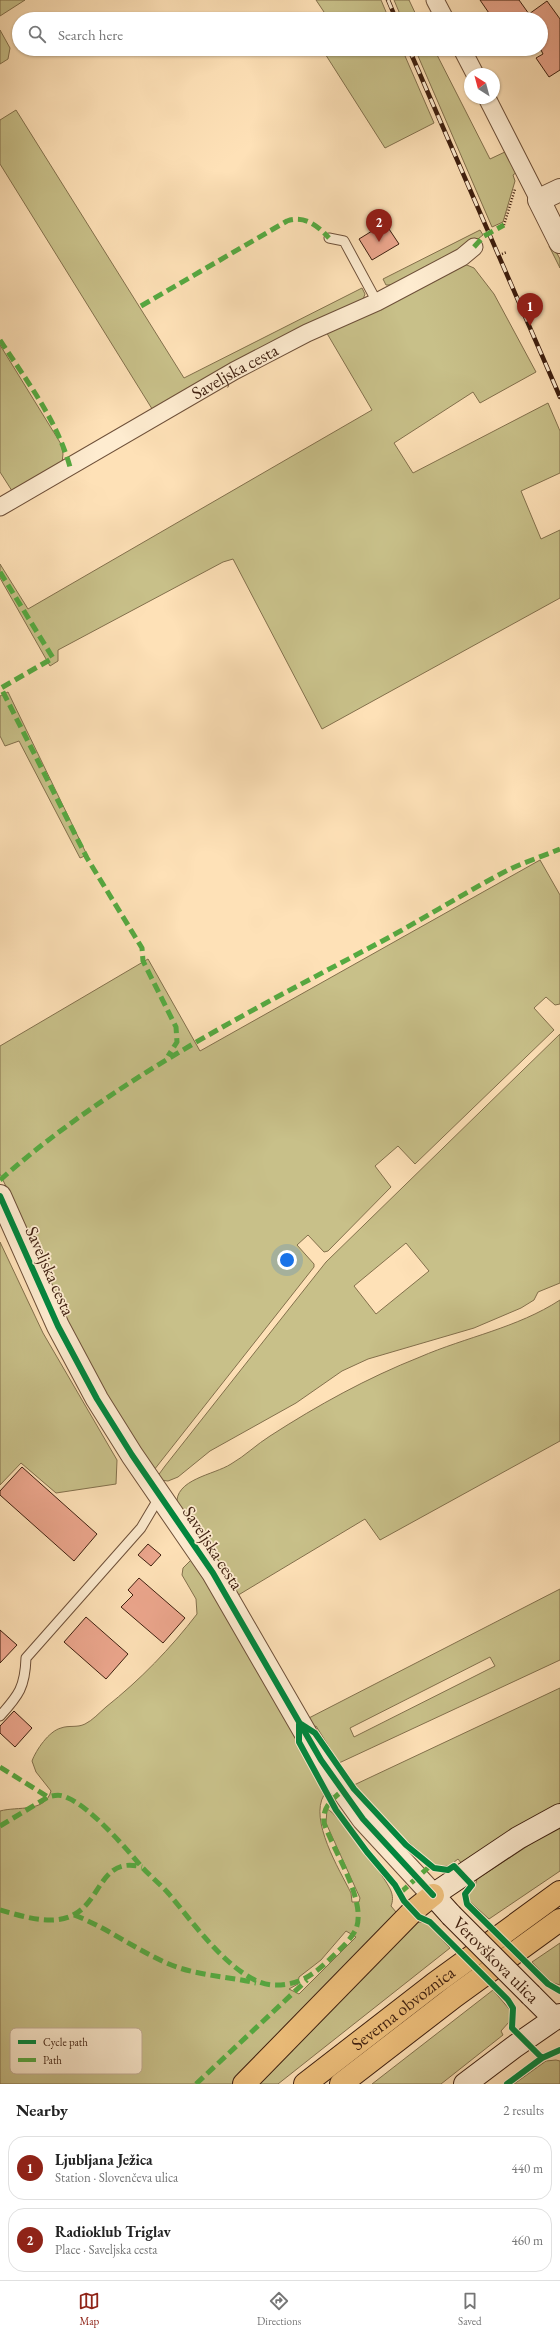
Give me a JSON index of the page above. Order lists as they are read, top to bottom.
{
  "streets": {
    "highway": ["Severna obvoznica"],
    "street": ["Saveljska cesta", "Verovškova ulica"]
  },
  "crossings": [
    ["Saveljska cesta", "Verovškova ulica"]
  ],
  "legend": ["Cycle path", "Path"],
  "north": "top left",
  "page": {
    "search": "Search here",
    "pins": ["2", "1"],
    "heading": ["Nearby", "2 results"],
    "list": [
      {
        "mark": "1",
        "name": "Ljubljana Ježica",
        "note": "Station · Slovenčeva ulica",
        "value": "440 m"
      },
      {
        "mark": "2",
        "name": "Radioklub Triglav",
        "note": "Place · Saveljska cesta",
        "value": "460 m"
      }
    ],
    "nav": ["Map", "Directions", "Saved"]
  }
}
